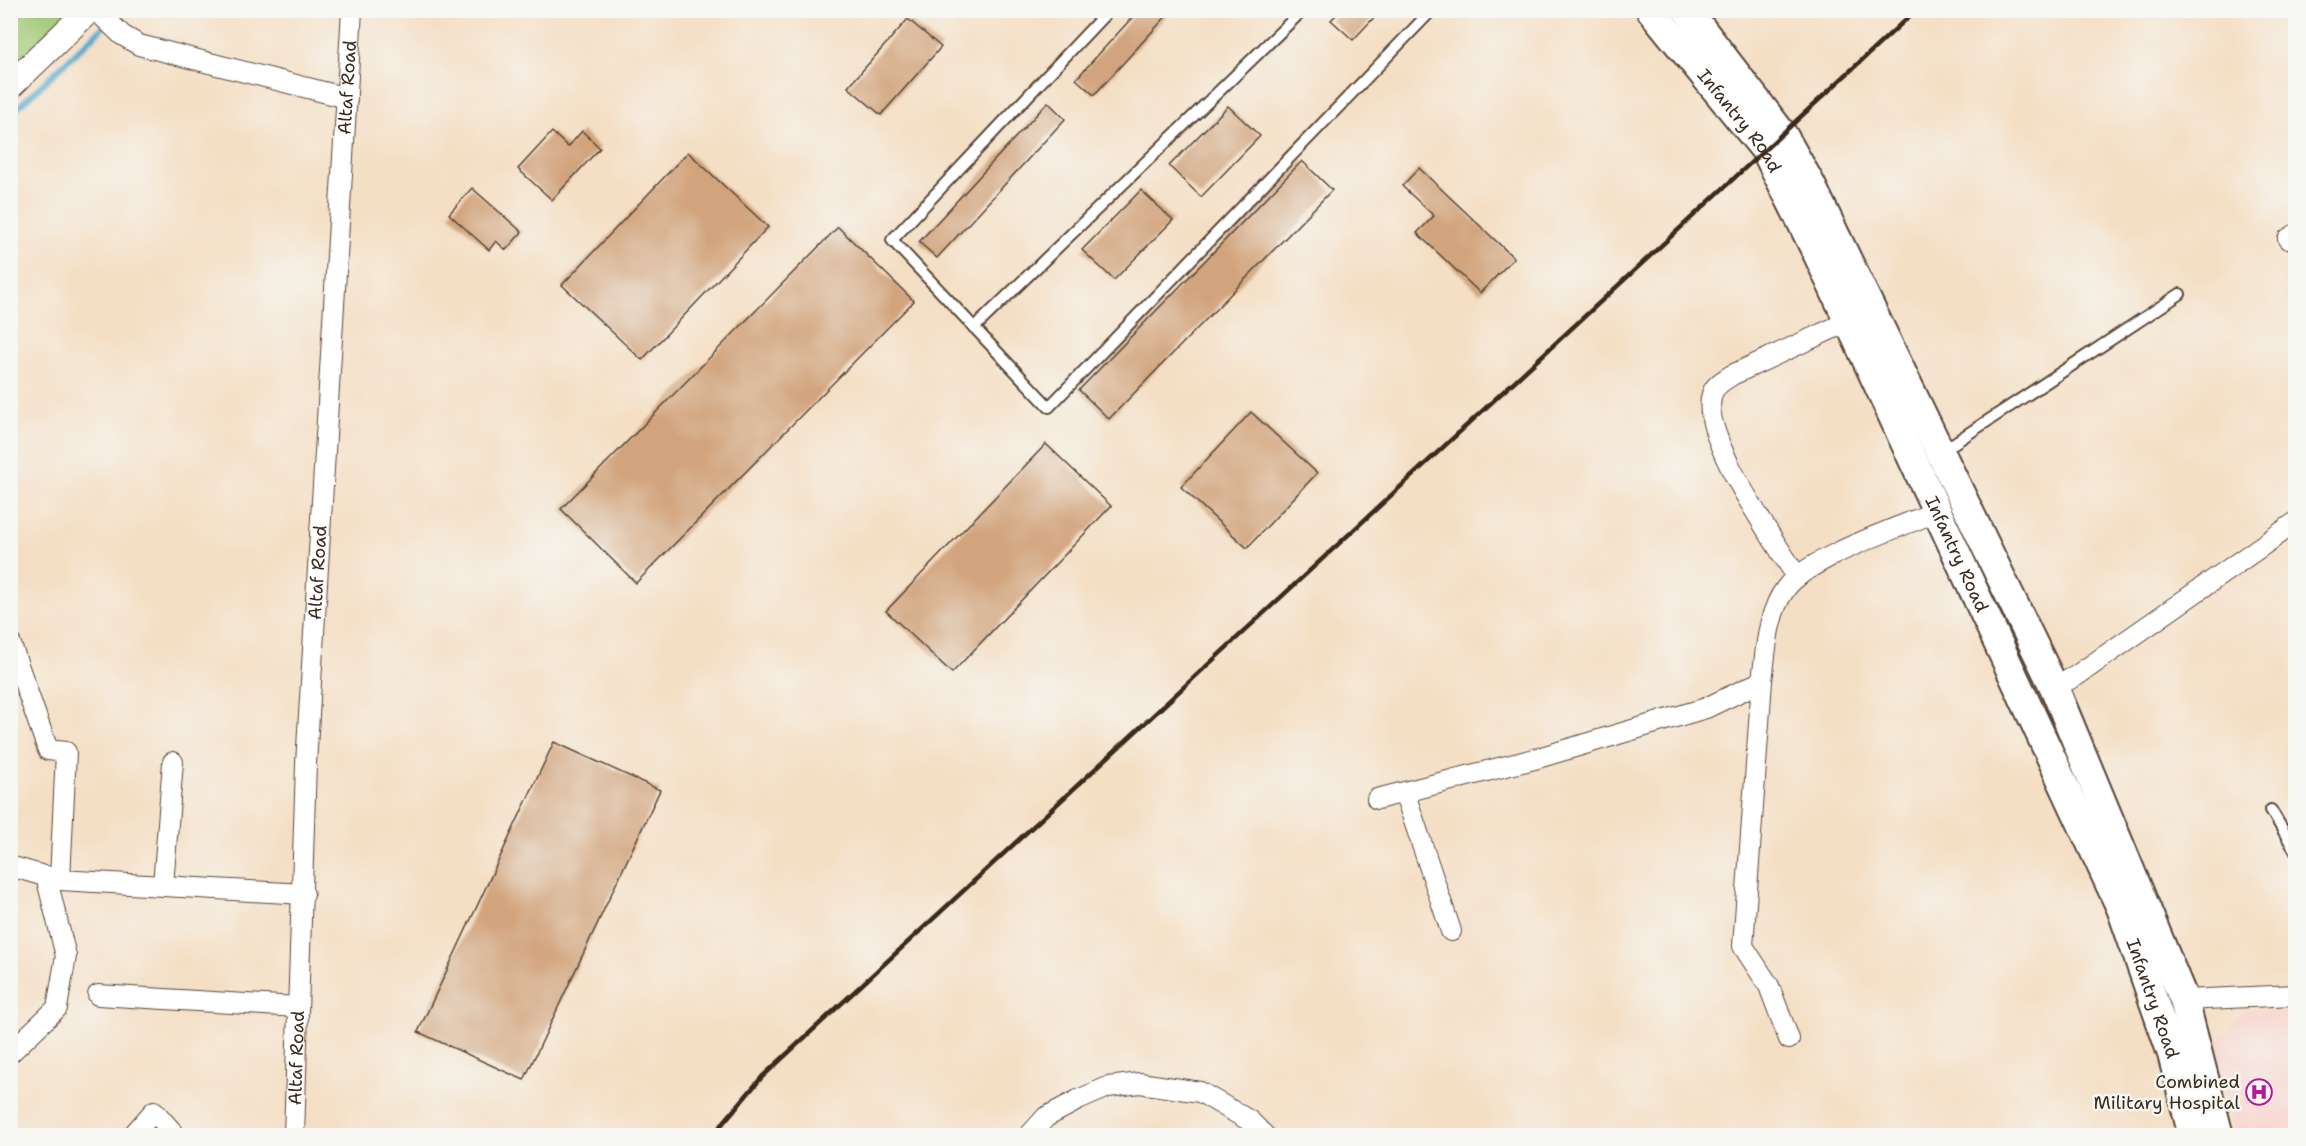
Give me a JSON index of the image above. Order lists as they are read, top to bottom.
{
  "streets": {
    "main road": ["Infantry Road"],
    "street": ["Altaf Road"]
  },
  "places": {
    "hospital": ["Combined Military Hospital"]
  }
}
